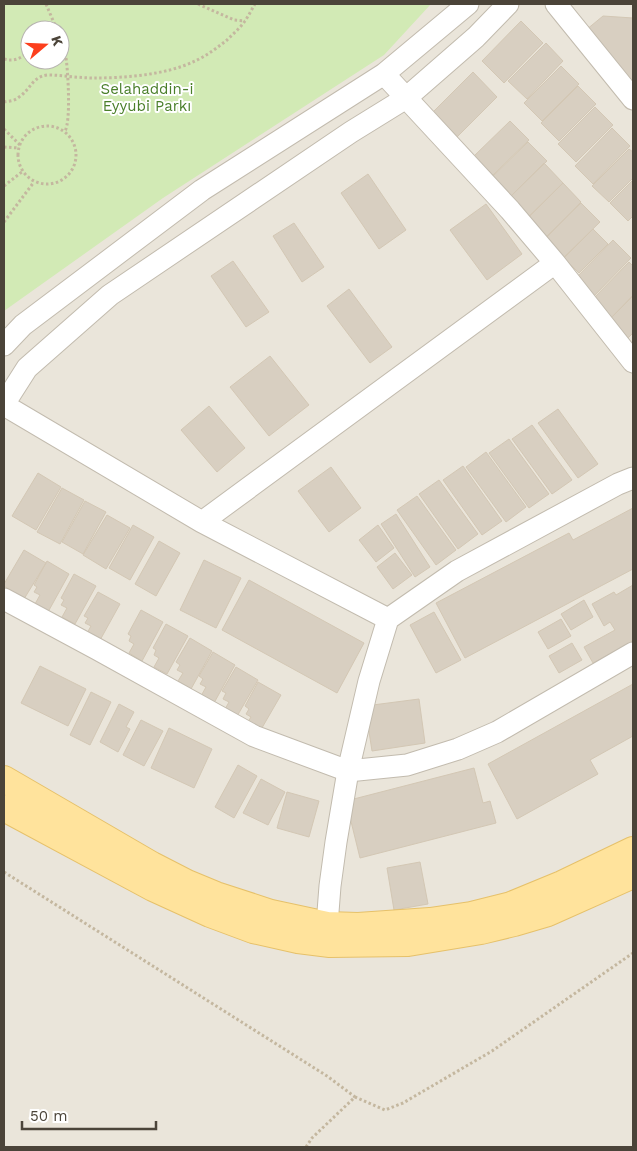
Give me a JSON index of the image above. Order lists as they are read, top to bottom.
{
  "parks": ["Selahaddin-i Eyyubi Parkı"],
  "scale_bar": "50 m",
  "north": "right"
}
